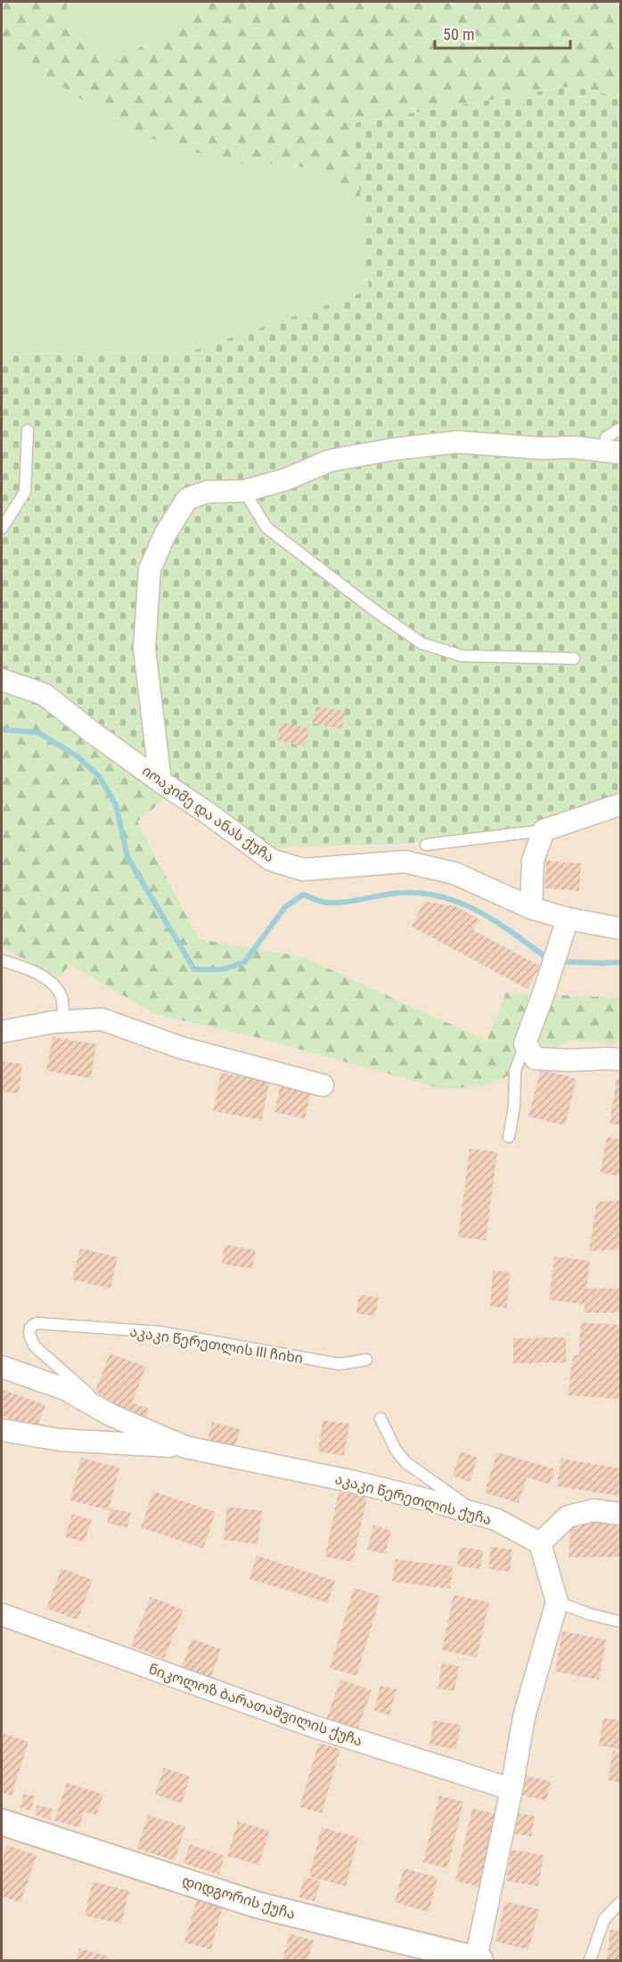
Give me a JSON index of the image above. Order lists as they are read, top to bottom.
{
  "streets": {
    "street": [
      "იოაკიმე და ანას ქუჩა",
      "აკაკი წერეთლის ქუჩა",
      "ნიკოლოზ ბარათაშვილის ქუჩა",
      "დიდგორის ქუჩა"
    ],
    "lane": ["აკაკი წერეთლის III ჩიხი"]
  },
  "crossings": [
    ["აკაკი წერეთლის III ჩიხი", "აკაკი წერეთლის ქუჩა"]
  ],
  "scale_bar": "50 m"
}
